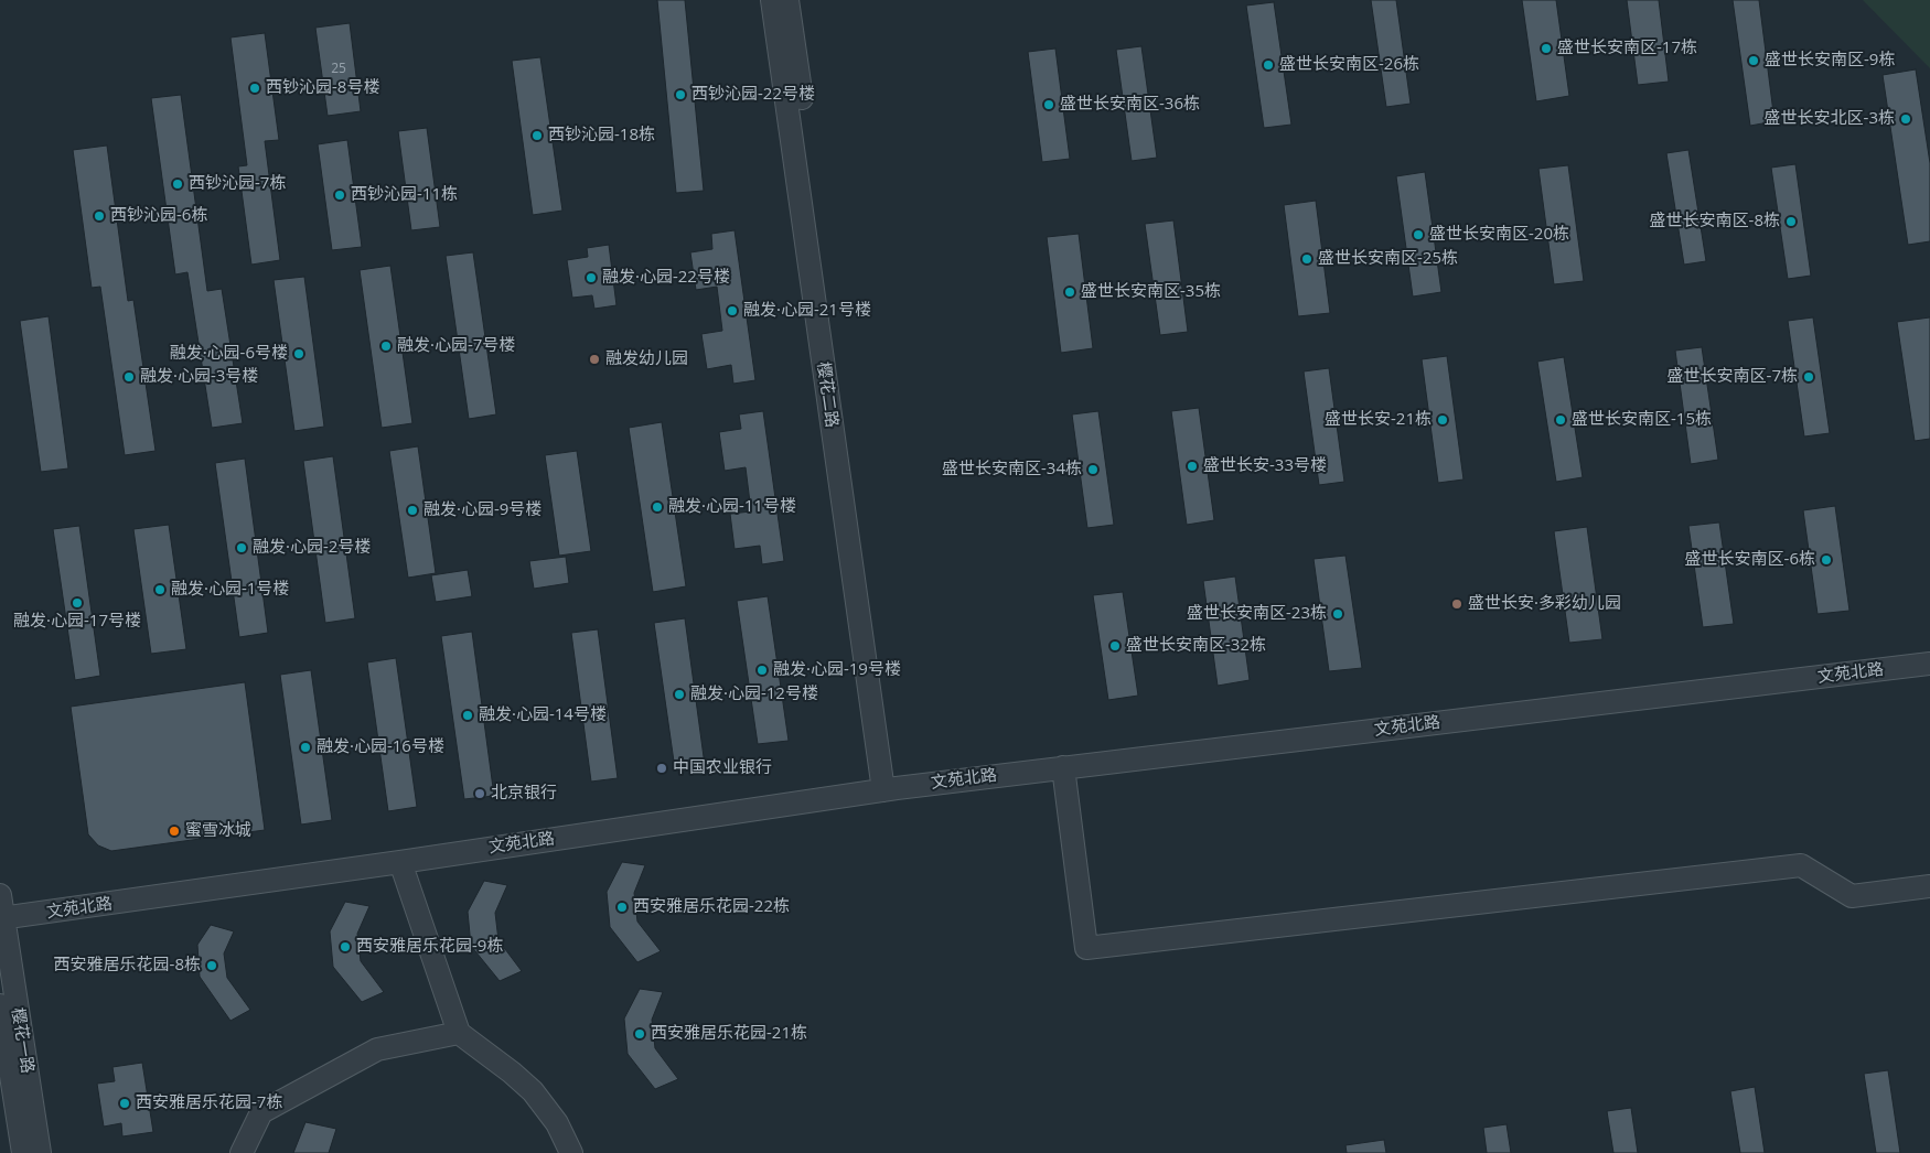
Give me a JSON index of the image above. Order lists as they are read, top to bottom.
{
  "streets": {
    "street": ["樱花二路", "文苑北路", "樱花一路"]
  },
  "crossings": [
    ["樱花二路", "文苑北路"],
    ["文苑北路", "樱花一路"]
  ],
  "places": [
    "盛世长安南区-17栋",
    "盛世长安南区-9栋",
    "盛世长安南区-26栋",
    "西钞沁园-8号楼",
    "西钞沁园-22号楼",
    "盛世长安南区-36栋",
    "盛世长安北区-3栋",
    "西钞沁园-18栋",
    "西钞沁园-7栋",
    "西钞沁园-11栋",
    "西钞沁园-6栋",
    "盛世长安南区-8栋",
    "盛世长安南区-20栋",
    "盛世长安南区-25栋",
    "融发·心园-22号楼",
    "盛世长安南区-35栋",
    "融发·心园-21号楼",
    "融发·心园-7号楼",
    "融发·心园-6号楼",
    "融发幼儿园",
    "融发·心园-3号楼",
    "盛世长安南区-7栋",
    "盛世长安-21栋",
    "盛世长安南区-15栋",
    "盛世长安-33号楼",
    "盛世长安南区-34栋",
    "融发·心园-11号楼",
    "融发·心园-9号楼",
    "融发·心园-2号楼",
    "盛世长安南区-6栋",
    "融发·心园-1号楼",
    "融发·心园-17号楼",
    "盛世长安·多彩幼儿园",
    "盛世长安南区-23栋",
    "盛世长安南区-32栋",
    "融发·心园-19号楼",
    "融发·心园-12号楼",
    "融发·心园-14号楼",
    "融发·心园-16号楼",
    "中国农业银行",
    "北京银行",
    "蜜雪冰城",
    "西安雅居乐花园-22栋",
    "西安雅居乐花园-9栋",
    "西安雅居乐花园-8栋",
    "西安雅居乐花园-21栋",
    "西安雅居乐花园-7栋"
  ],
  "house_numbers": ["25"]
}
